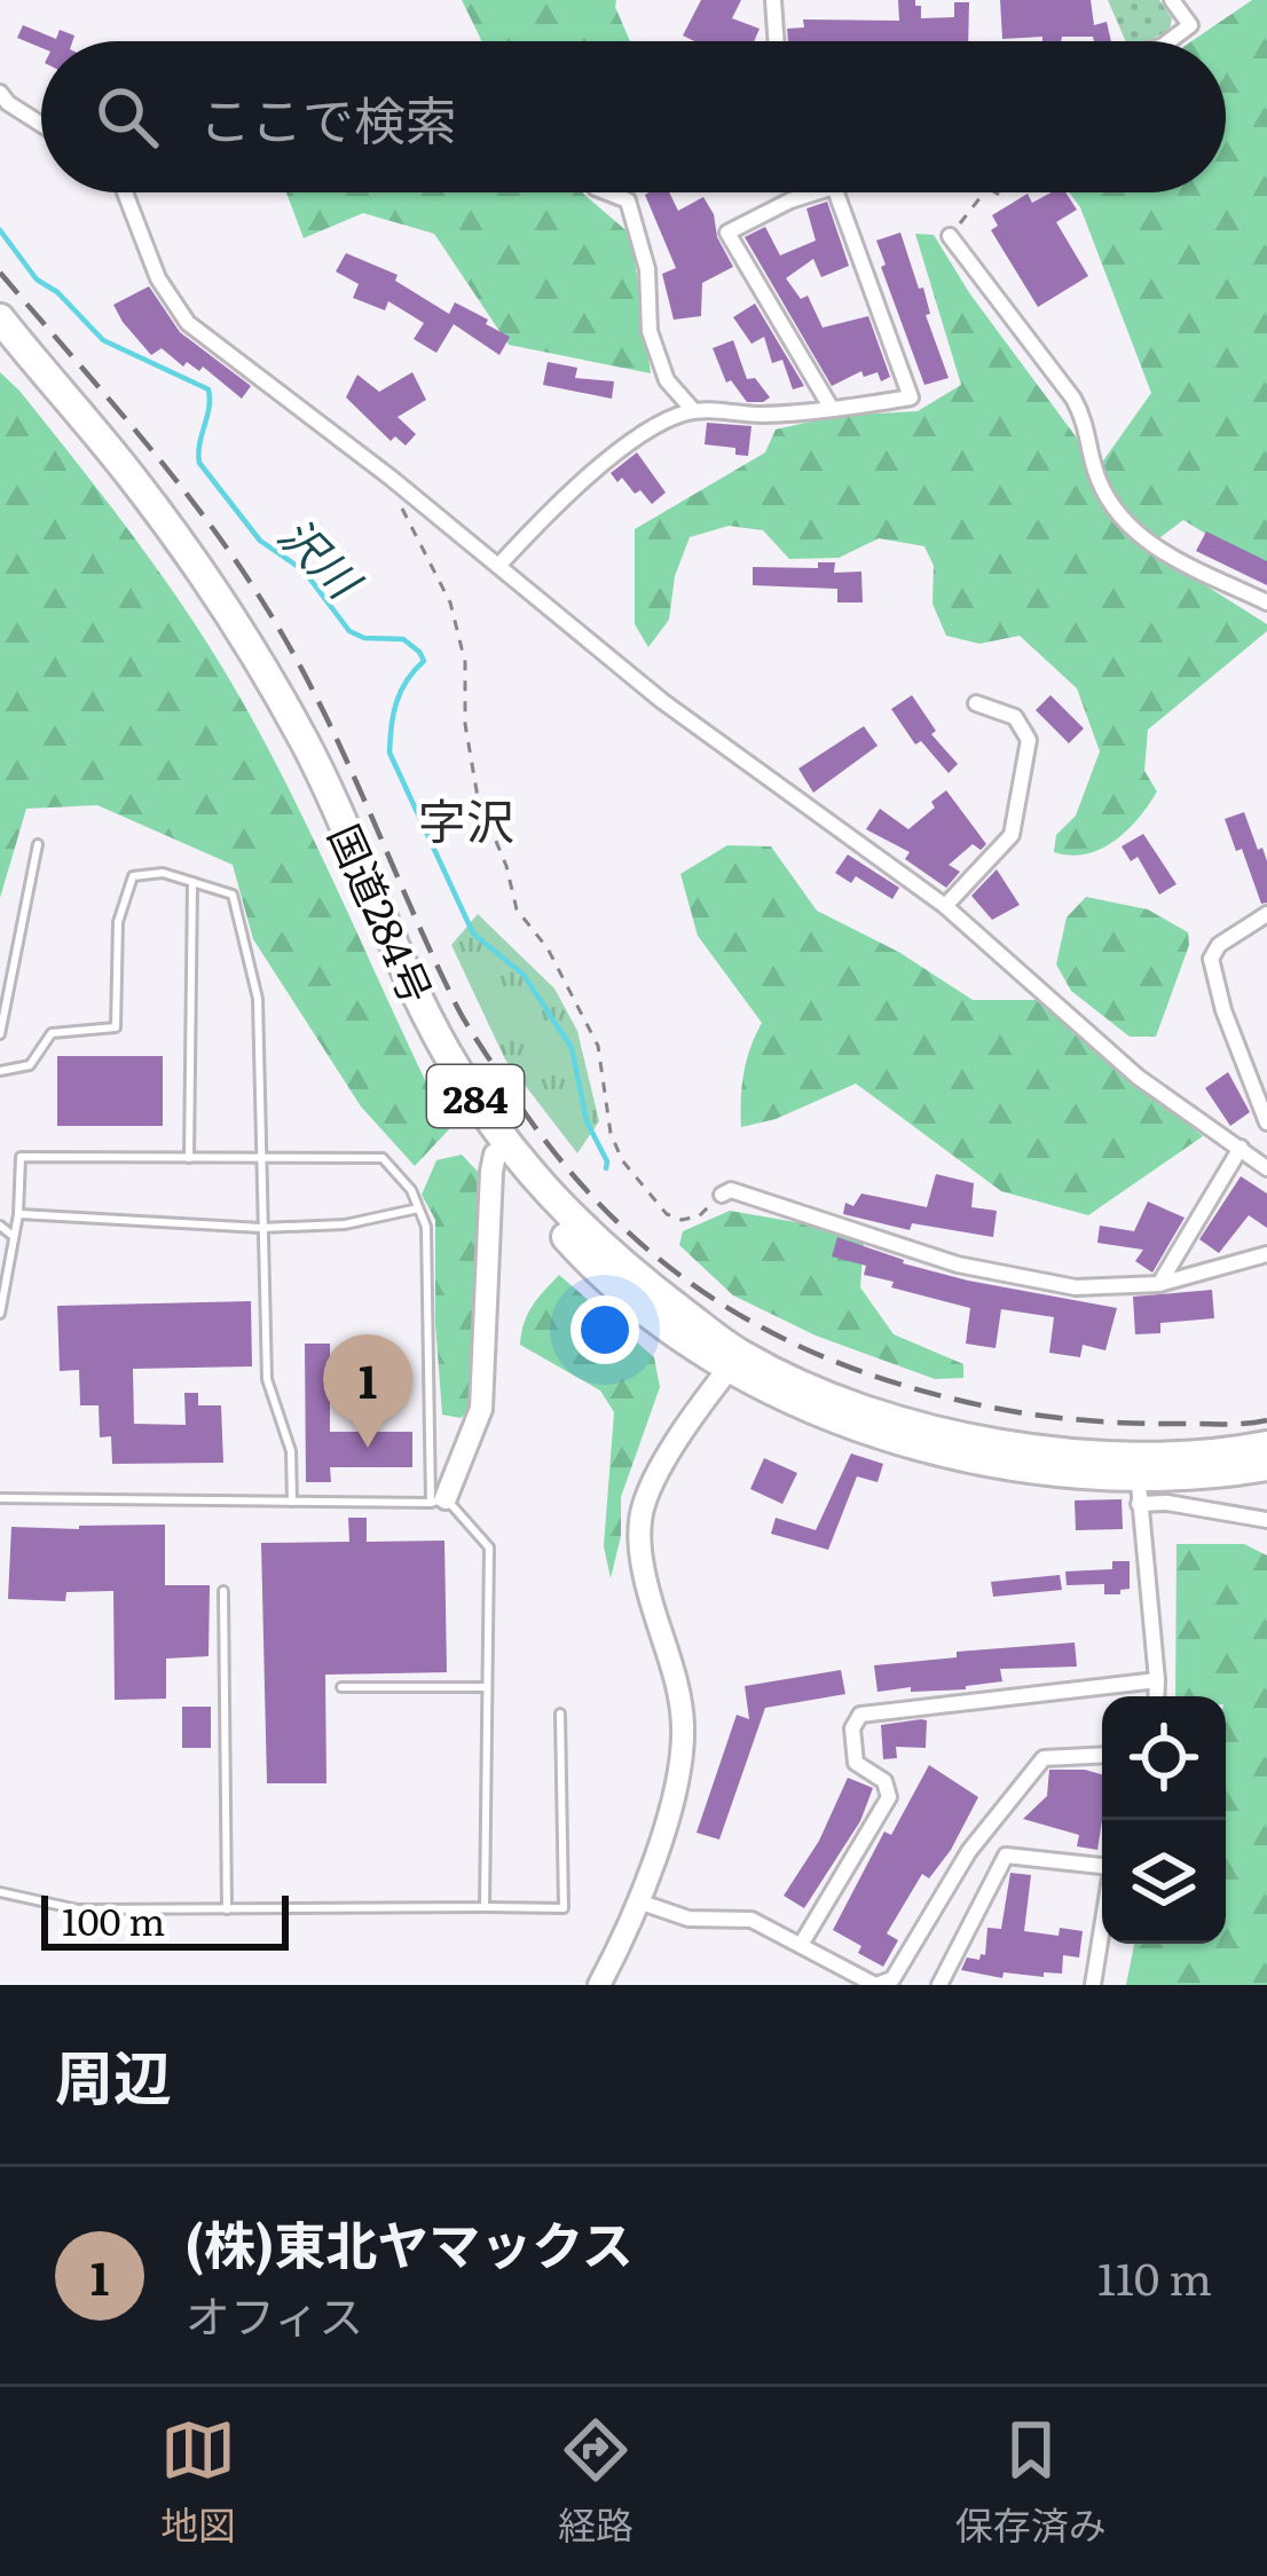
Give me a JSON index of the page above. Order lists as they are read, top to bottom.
{
  "streets": {
    "highway": ["国道284号", "284"]
  },
  "districts": ["字沢"],
  "water": ["沢川"],
  "scale_bar": "100 m",
  "page": {
    "search": "ここで検索",
    "pins": "1",
    "scale": "100 m",
    "heading": "周辺",
    "list": [
      {
        "mark": "1",
        "name": "(株)東北ヤマックス",
        "note": "オフィス",
        "value": "110 m"
      }
    ],
    "nav": ["地図", "経路", "保存済み"]
  }
}
